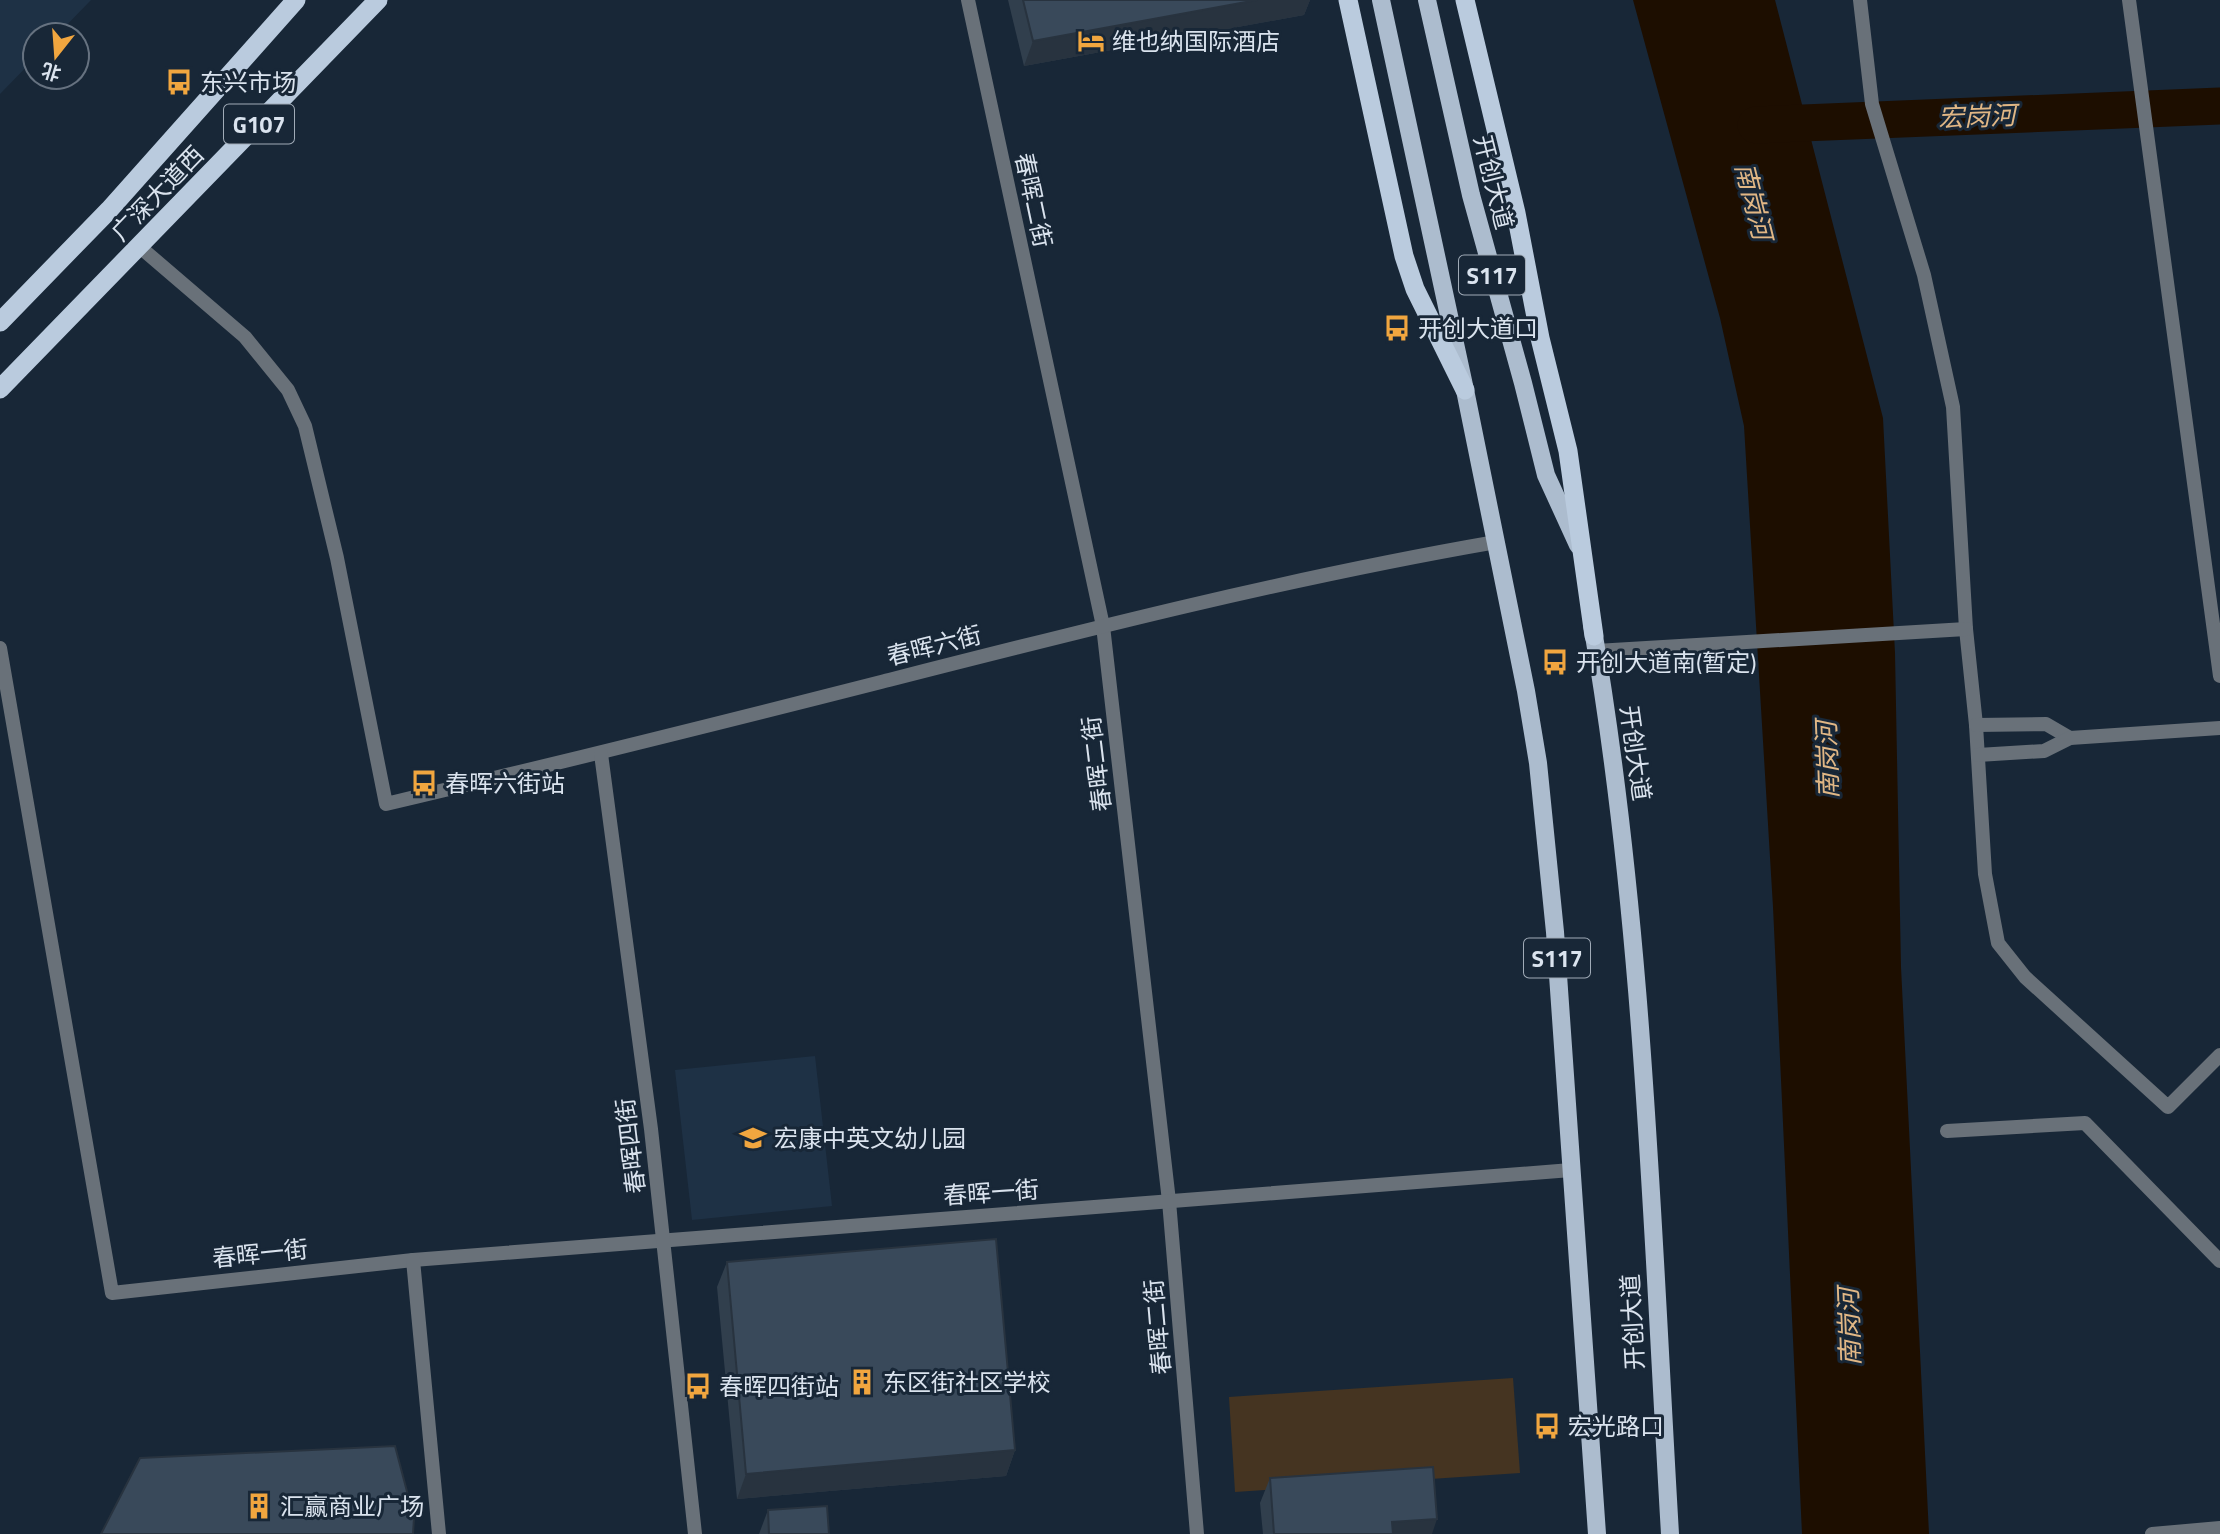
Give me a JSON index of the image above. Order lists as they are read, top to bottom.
{
  "streets": {
    "highway": ["G107", "广深大道西"],
    "main road": ["开创大道", "S117"],
    "street": [
      "春晖二街",
      "春晖六街",
      "春晖四街",
      "春晖一街"
    ]
  },
  "crossings": [
    ["开创大道", "春晖六街"],
    ["开创大道", "春晖一街"],
    ["广深大道西", "春晖六街"],
    ["春晖二街", "春晖六街"],
    ["春晖二街", "春晖一街"],
    ["春晖六街", "春晖四街"],
    ["春晖四街", "春晖一街"]
  ],
  "water": ["宏岗河", "南岗河"],
  "places": {
    "hotel": ["维也纳国际酒店"],
    "bus stop": [
      "东兴市场",
      "开创大道口",
      "开创大道南(暂定)",
      "春晖六街站",
      "春晖四街站",
      "宏光路口"
    ],
    "school or university": ["宏康中英文幼儿园"],
    "building": ["东区街社区学校", "汇赢商业广场"]
  },
  "north": "bottom"
}
